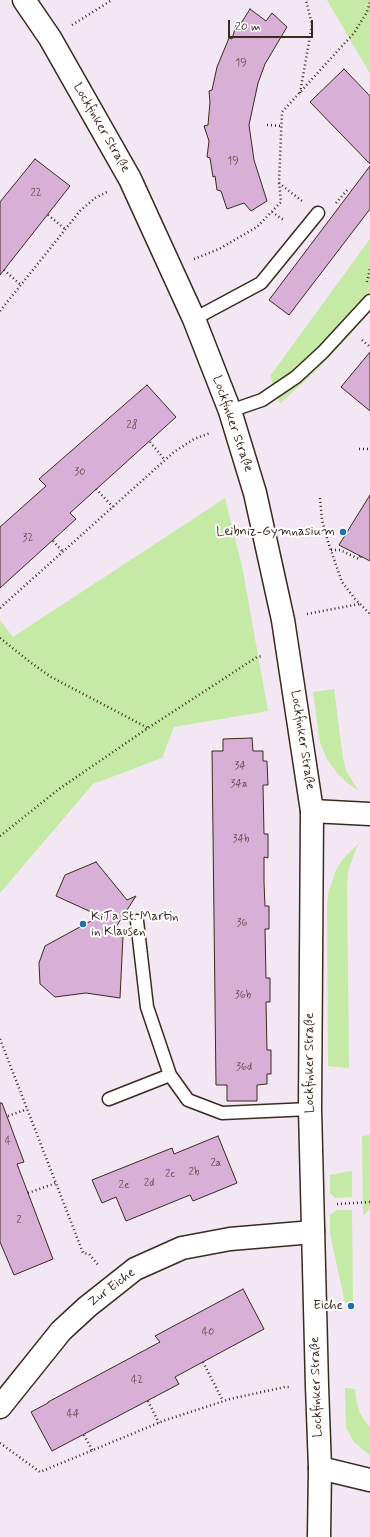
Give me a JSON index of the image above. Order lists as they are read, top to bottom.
{
  "streets": {
    "street": ["Lockfinker Straße", "Zur Eiche"]
  },
  "crossings": [
    ["Lockfinker Straße", "Zur Eiche"]
  ],
  "places": ["Leibniz-Gymnasium", "KiTa St. Martin in Klausen", "Eiche"],
  "house_numbers": [
    "19",
    "19",
    "22",
    "28",
    "30",
    "32",
    "34",
    "34a",
    "34b",
    "36",
    "36b",
    "36d",
    "4",
    "2a",
    "2b",
    "2c",
    "2d",
    "2e",
    "2",
    "40",
    "42",
    "44"
  ],
  "scale_bar": "20 m"
}
